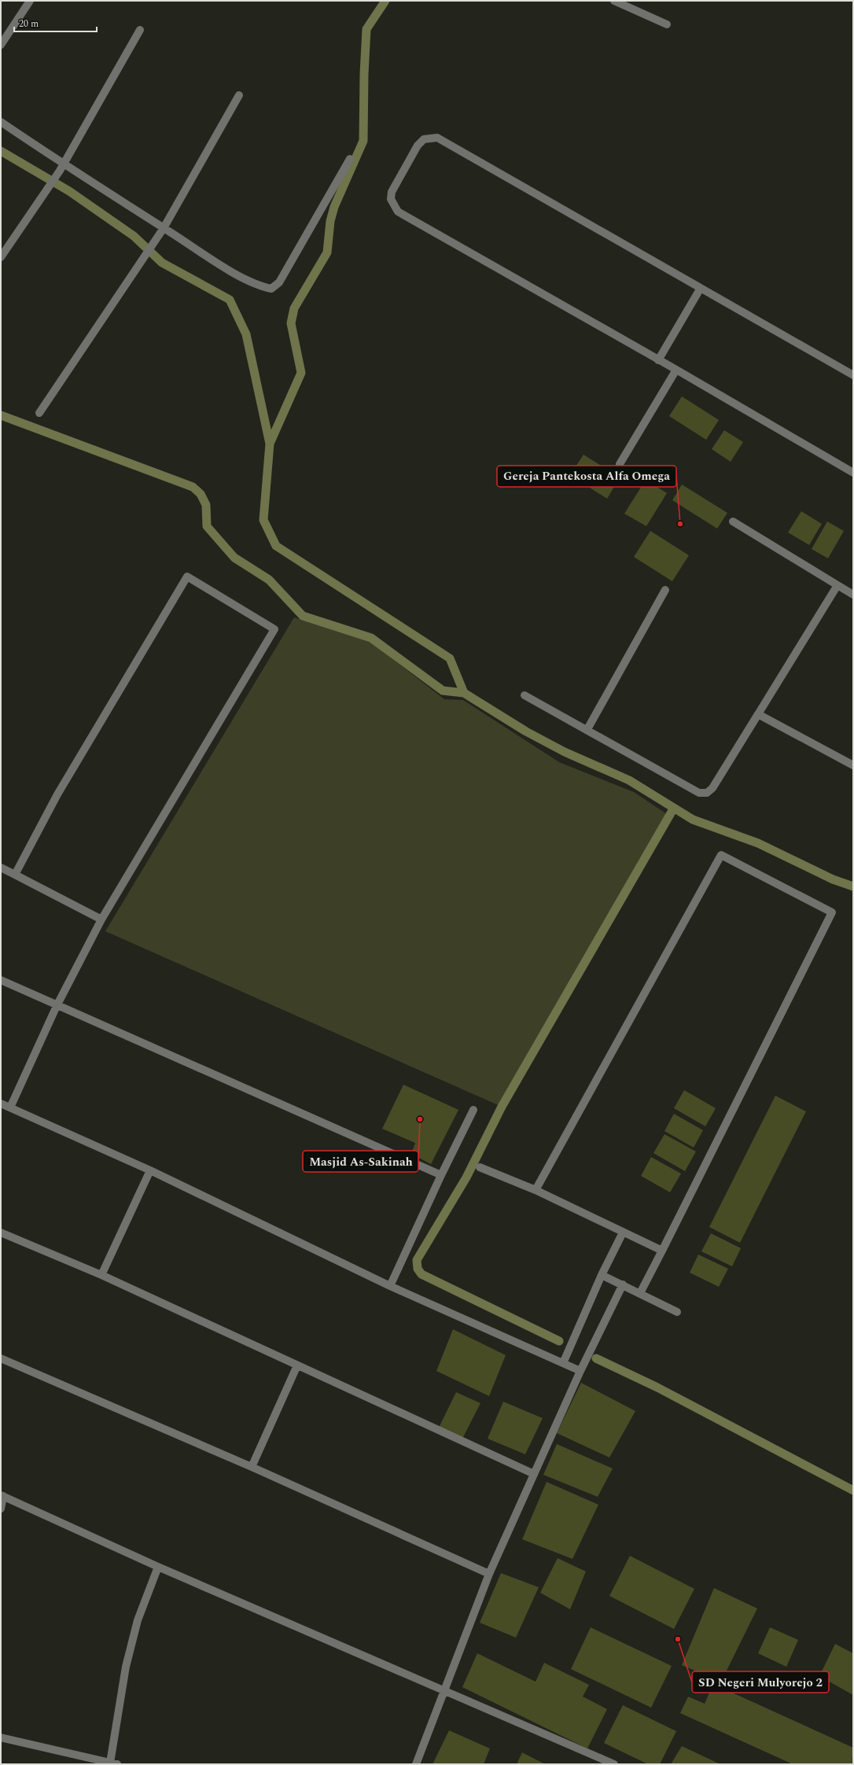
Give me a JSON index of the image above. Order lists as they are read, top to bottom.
{
  "places": ["Gereja Pantekosta Alfa Omega", "Masjid As-Sakinah", "SD Negeri Mulyorejo 2"],
  "scale_bar": "20 m"
}
